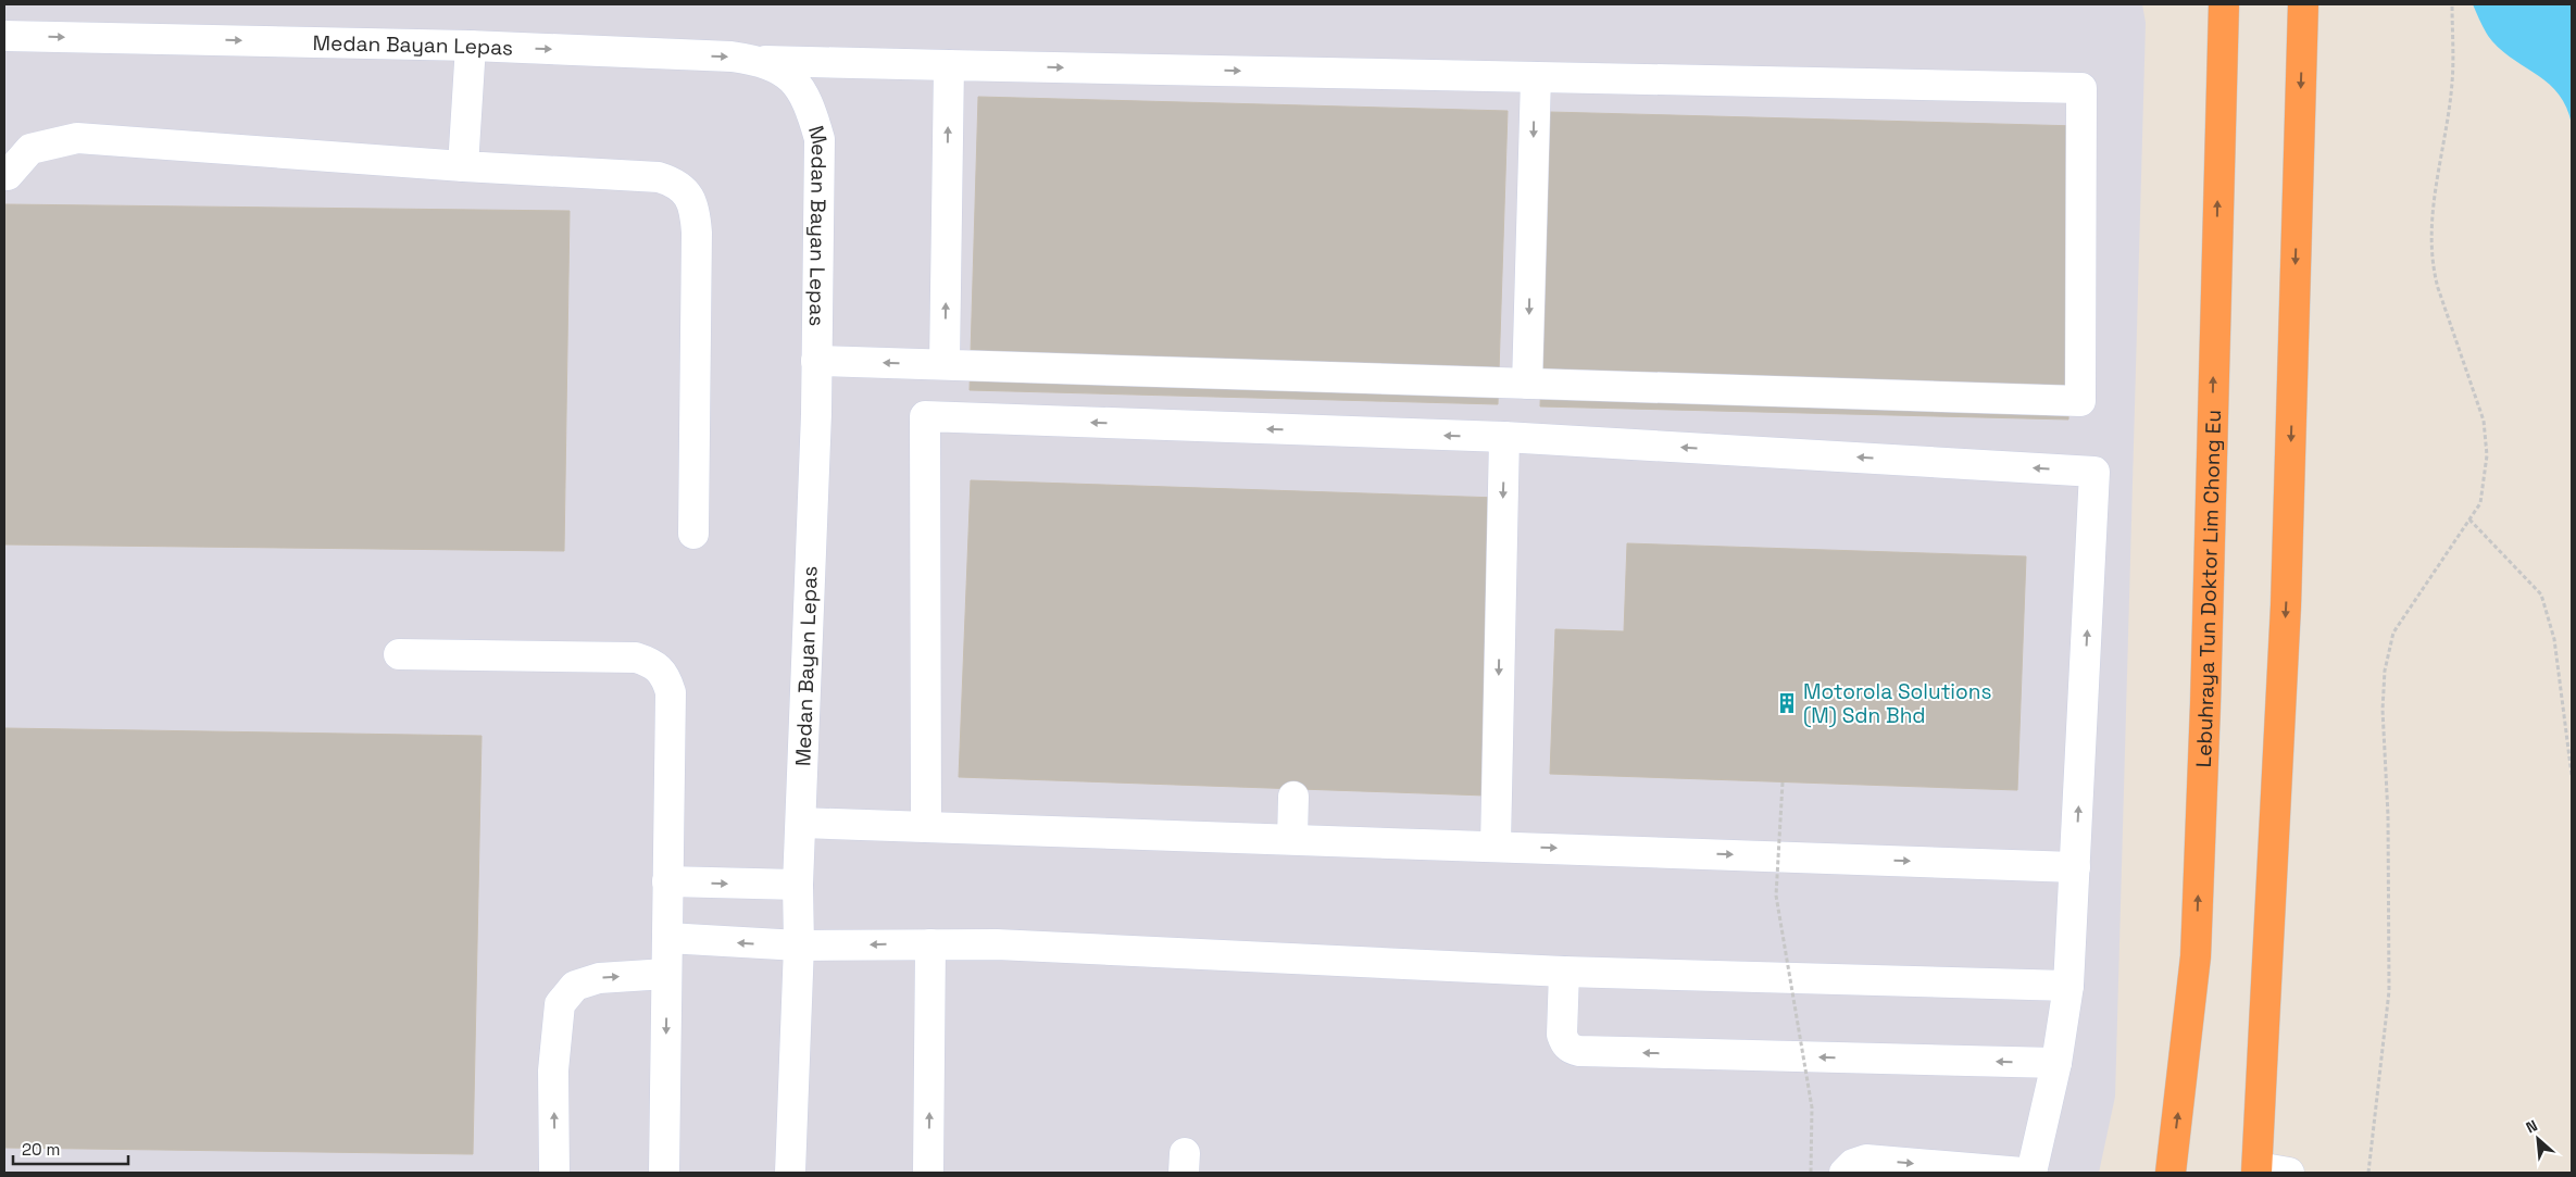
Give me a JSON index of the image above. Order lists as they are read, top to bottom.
{
  "streets": {
    "highway": ["Lebuhraya Tun Doktor Lim Chong Eu"],
    "street": ["Medan Bayan Lepas"]
  },
  "places": {
    "building": ["Motorola Solutions (M) Sdn Bhd"]
  },
  "scale_bar": "20 m",
  "north": "top left"
}
